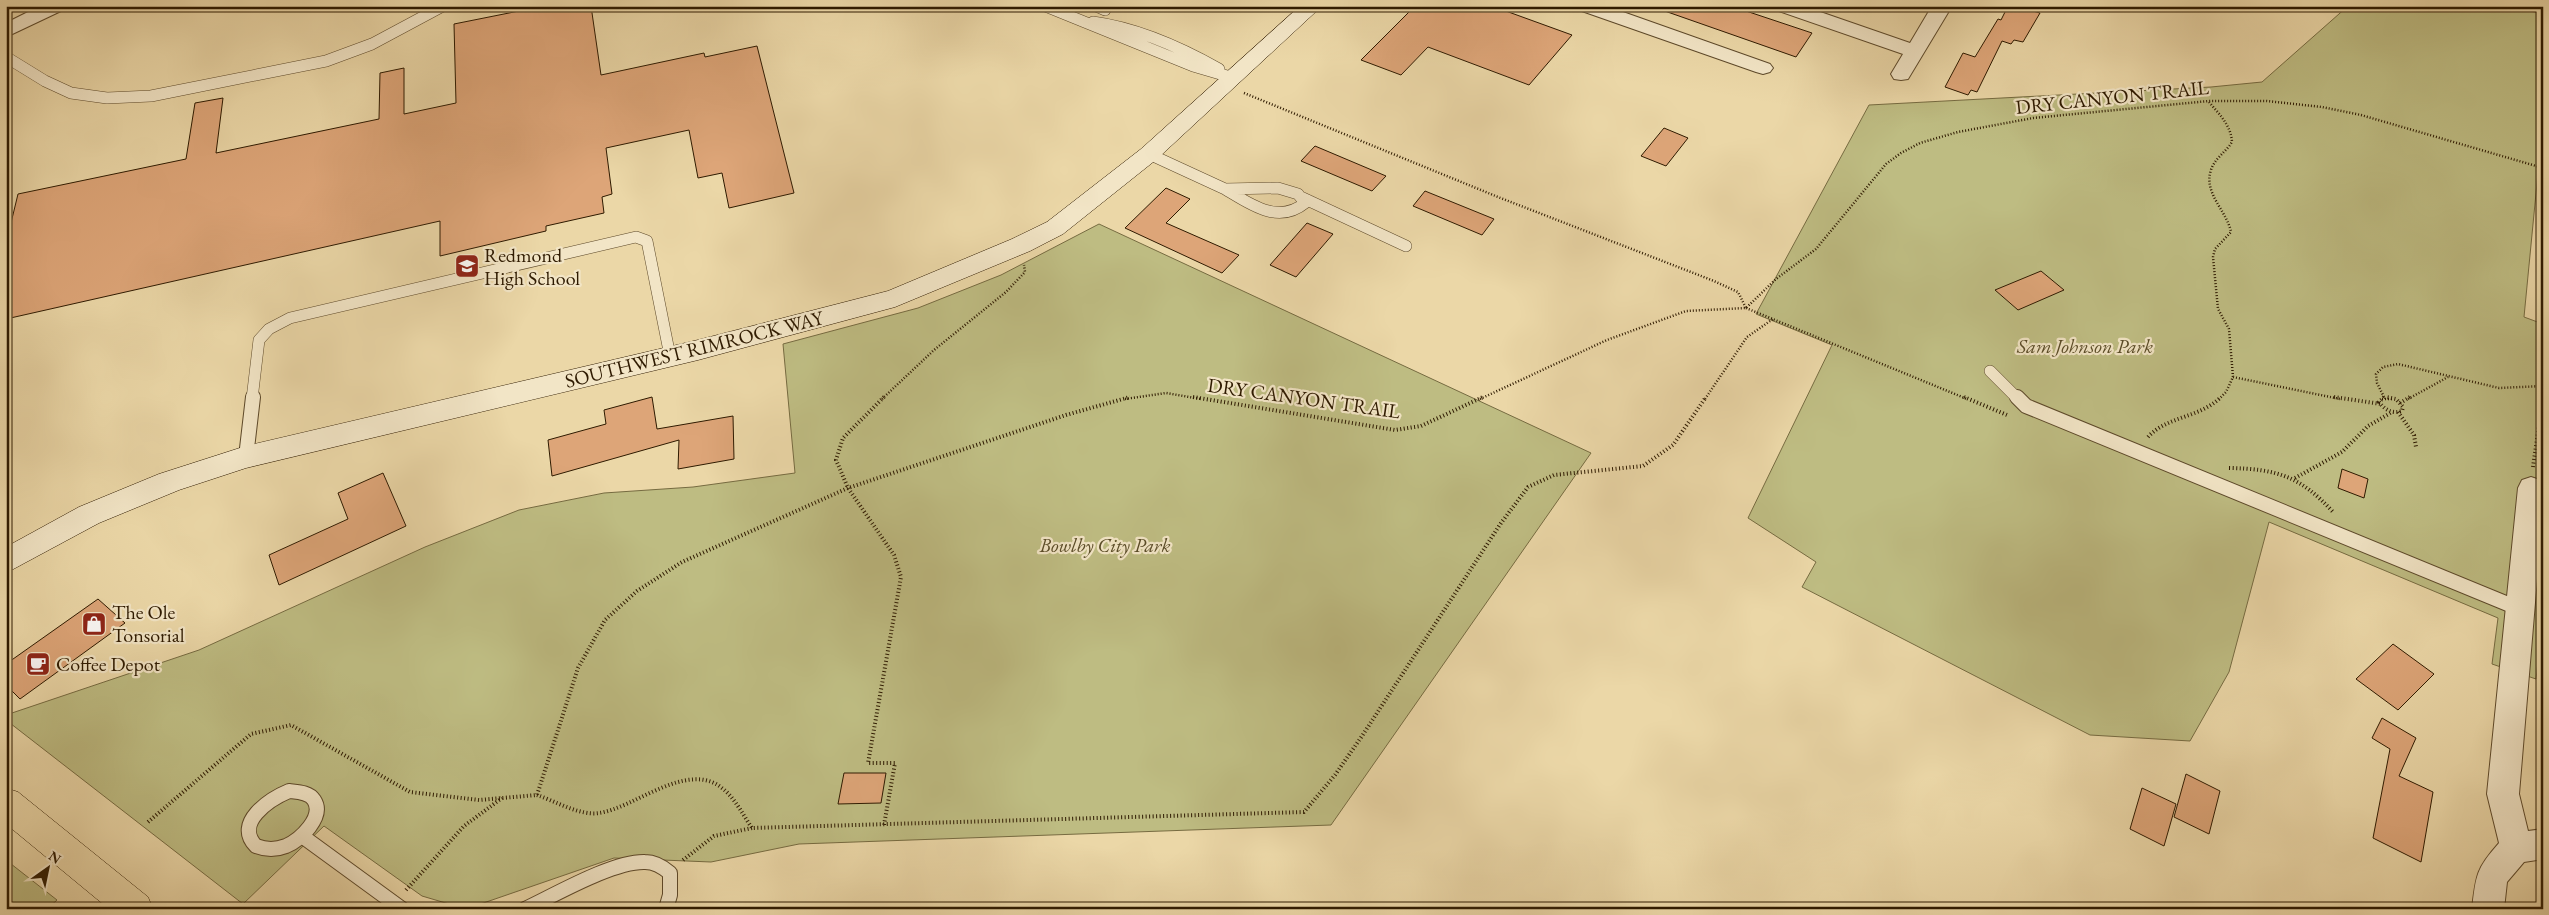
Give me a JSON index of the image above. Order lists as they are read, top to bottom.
{
  "streets": {
    "main road": ["SOUTHWEST RIMROCK WAY"],
    "path": ["DRY CANYON TRAIL"]
  },
  "parks": ["Sam Johnson Park", "Bowlby City Park"],
  "places": {
    "school or university": ["Redmond High School"],
    "shop": ["The Ole Tonsorial"],
    "cafe": ["Coffee Depot"]
  },
  "north": "top right"
}
